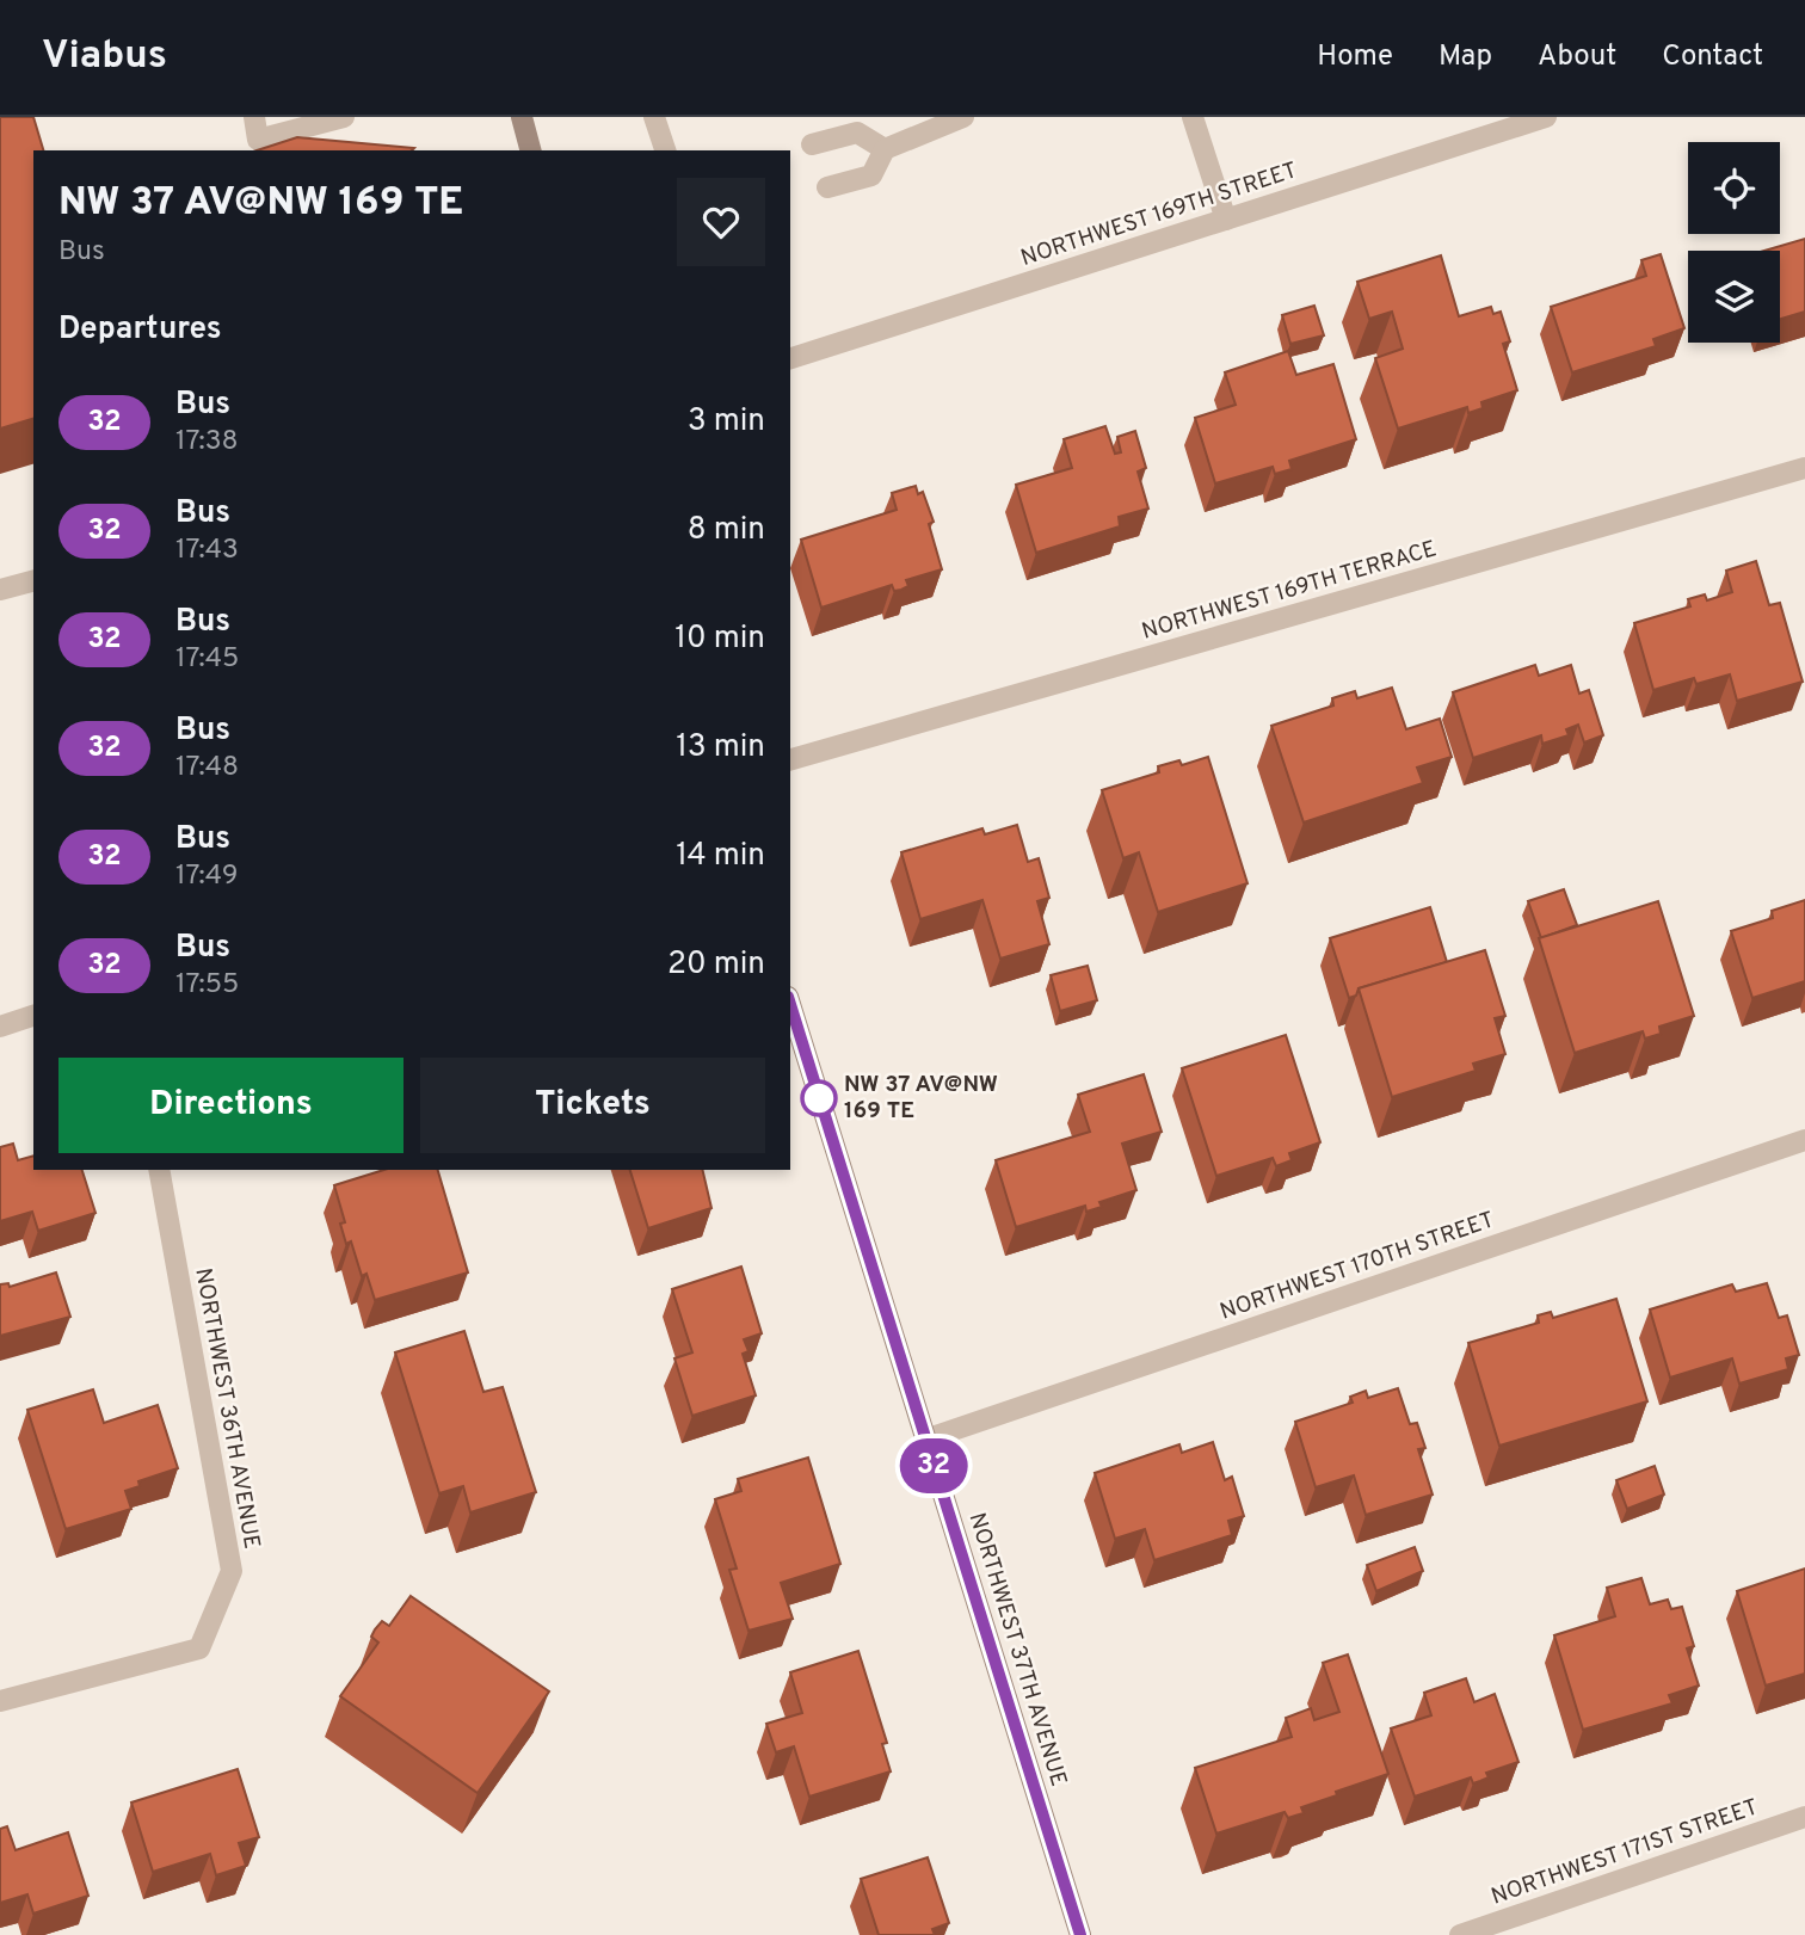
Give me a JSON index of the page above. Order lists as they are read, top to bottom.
{
  "streets": {
    "main road": ["NORTHWEST 37TH AVENUE"],
    "street": [
      "NORTHWEST 169TH STREET",
      "NORTHWEST 169TH TERRACE",
      "NORTHWEST 170TH STREET",
      "NORTHWEST 36TH AVENUE",
      "NORTHWEST 171ST STREET"
    ]
  },
  "crossings": [
    ["NORTHWEST 170TH STREET", "NORTHWEST 37TH AVENUE"]
  ],
  "places": ["NW 37 AV@NW 169 TE"],
  "lines": ["bus line 32"],
  "page": {
    "header": "Viabus",
    "nav": [
      "Home",
      "Map",
      "About",
      "Contact"
    ],
    "on_map": "32",
    "heading": [
      ["NW 37 AV@NW 169 TE", "Bus"],
      "Departures"
    ],
    "list": [
      {
        "mark": "32",
        "name": "Bus",
        "note": "17:38",
        "value": "3 min"
      },
      {
        "mark": "32",
        "name": "Bus",
        "note": "17:43",
        "value": "8 min"
      },
      {
        "mark": "32",
        "name": "Bus",
        "note": "17:45",
        "value": "10 min"
      },
      {
        "mark": "32",
        "name": "Bus",
        "note": "17:48",
        "value": "13 min"
      },
      {
        "mark": "32",
        "name": "Bus",
        "note": "17:49",
        "value": "14 min"
      },
      {
        "mark": "32",
        "name": "Bus",
        "note": "17:55",
        "value": "20 min"
      }
    ],
    "buttons": ["Directions", "Tickets"]
  }
}
